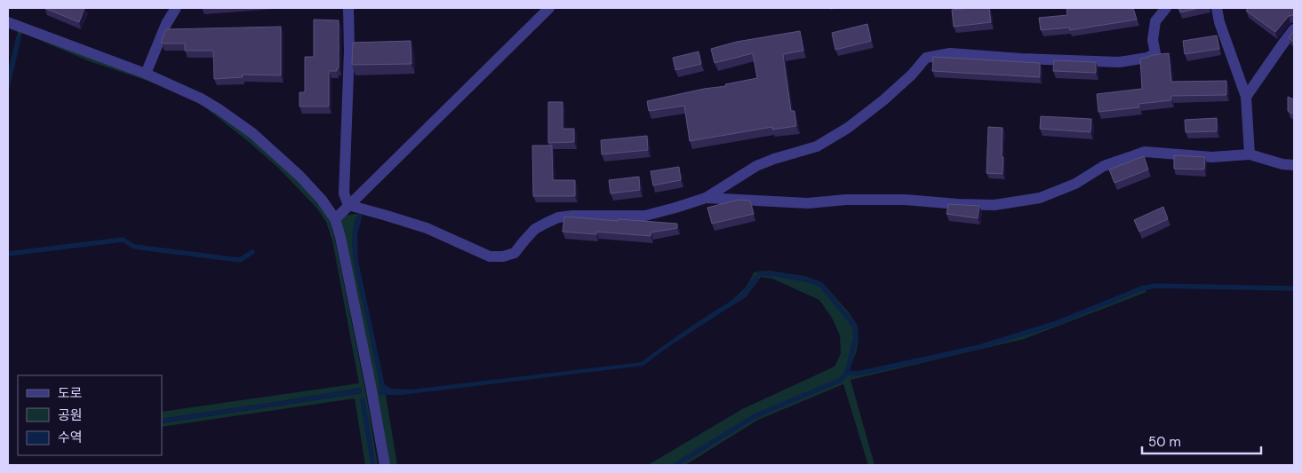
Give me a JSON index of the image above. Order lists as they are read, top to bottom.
{
  "legend": ["도로", "공원", "수역"],
  "scale_bar": "50 m"
}
